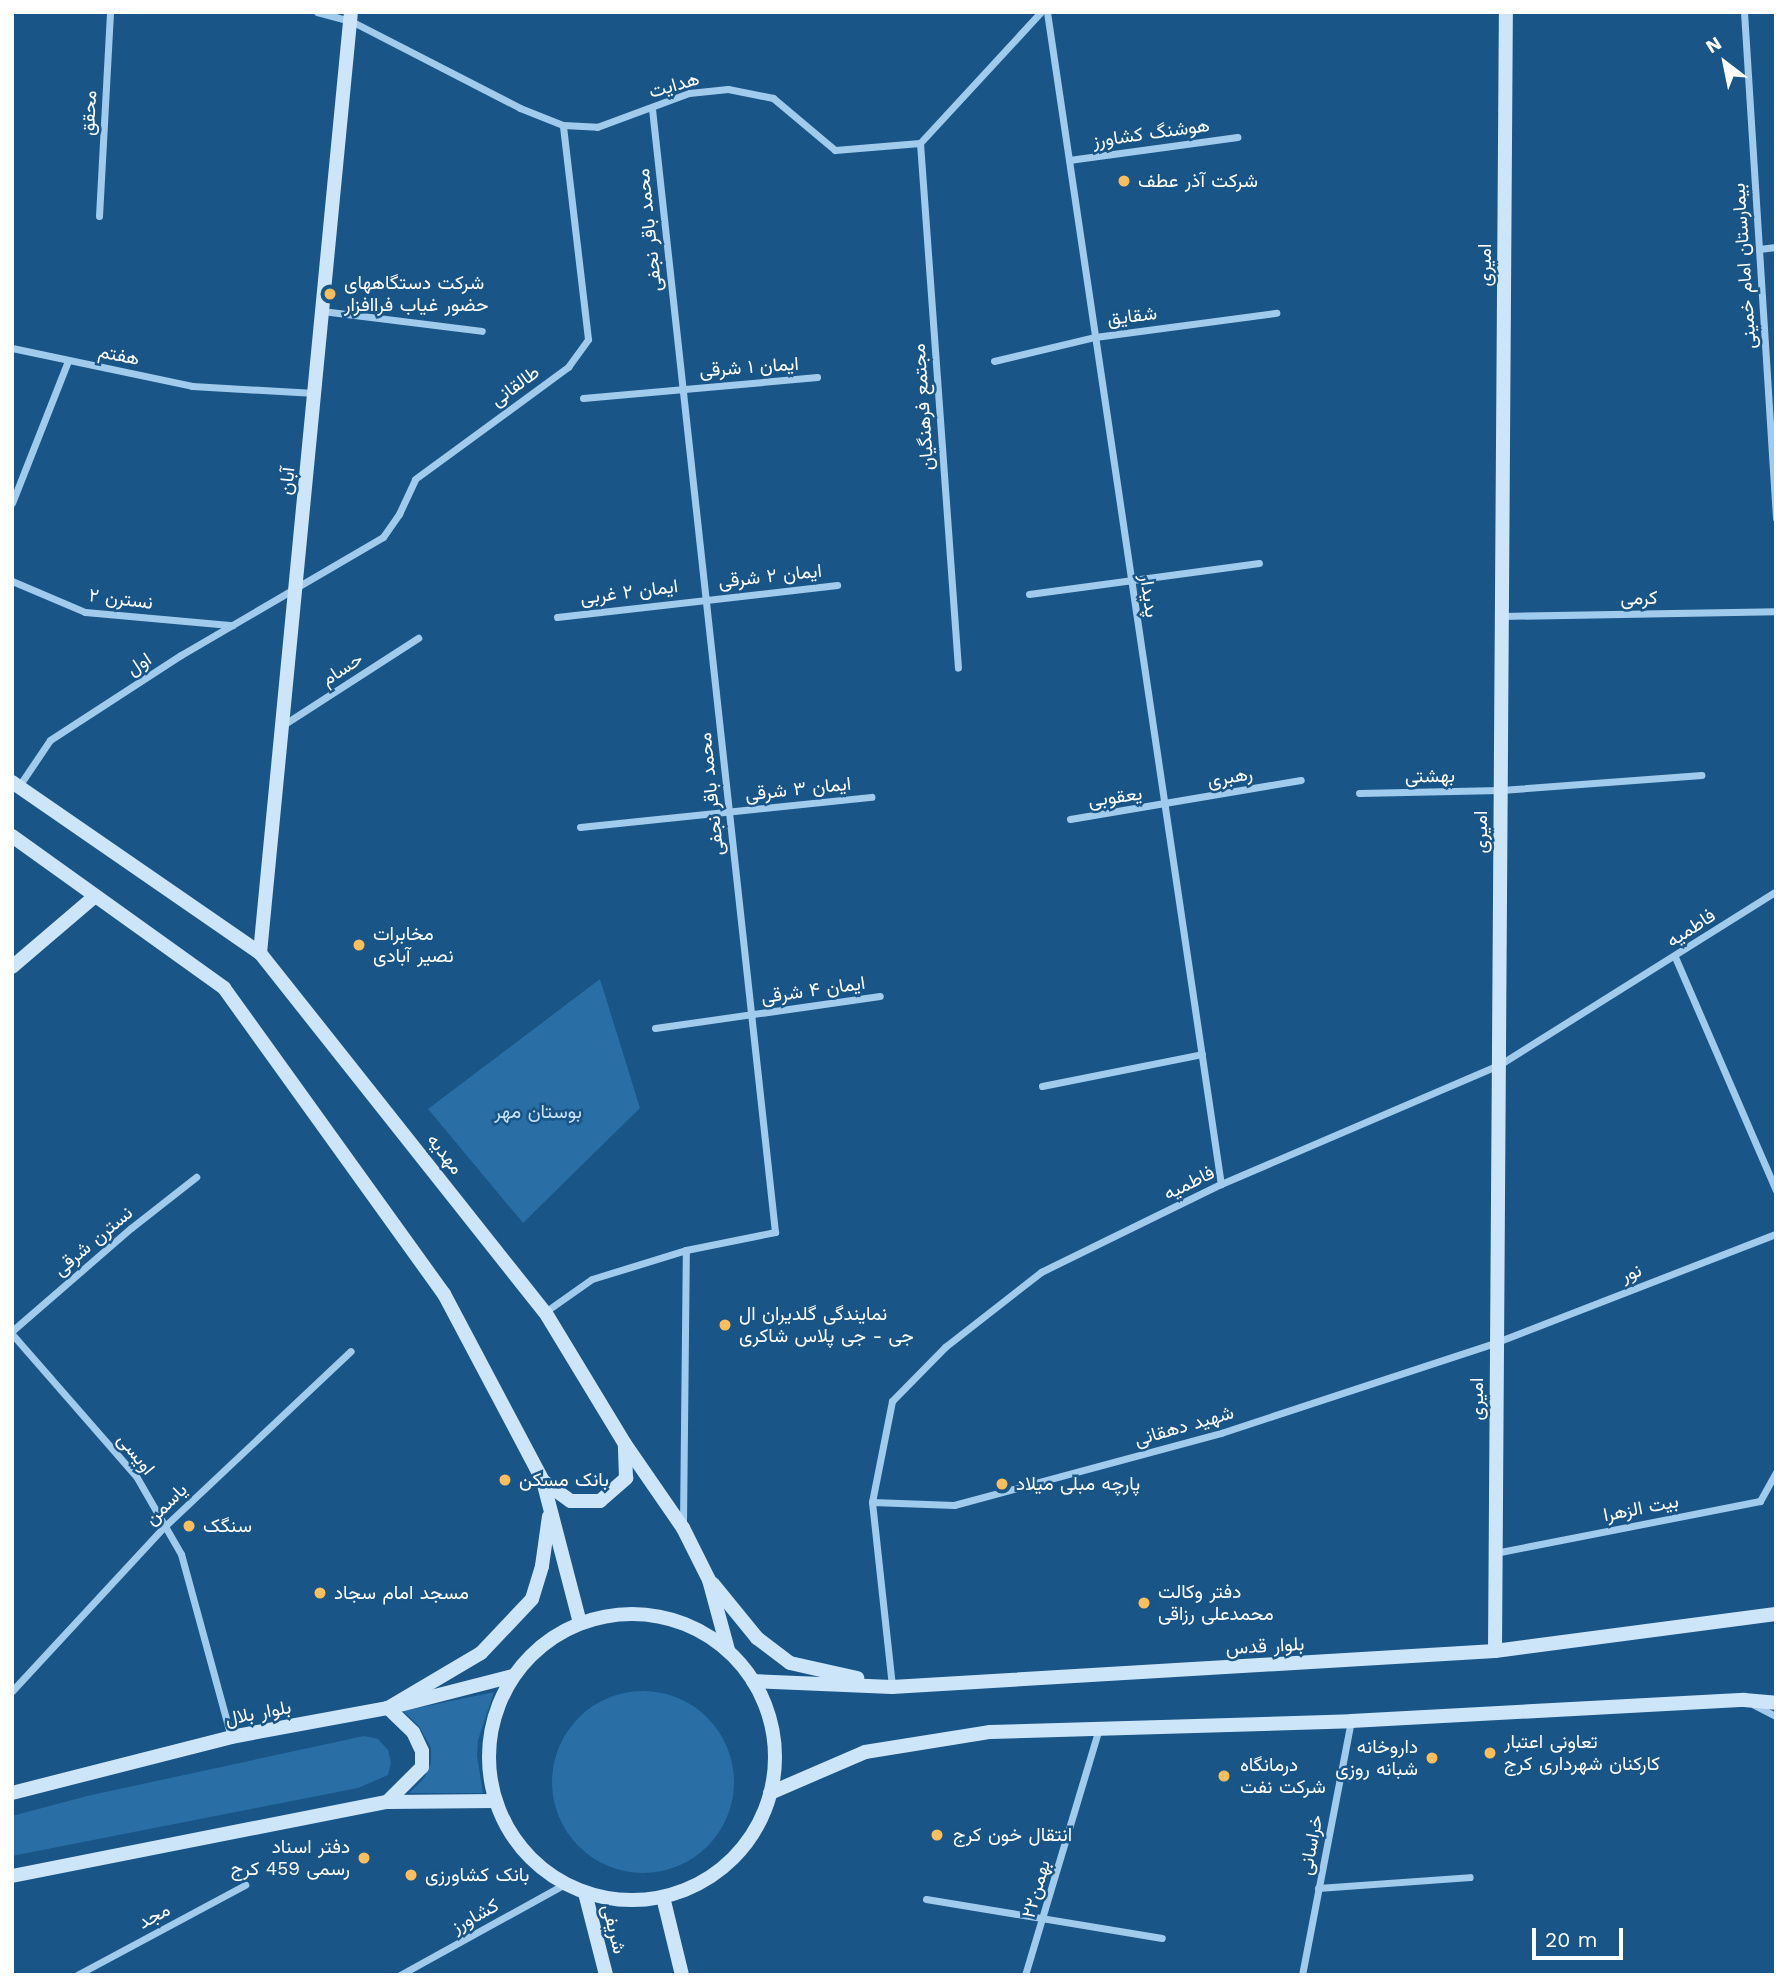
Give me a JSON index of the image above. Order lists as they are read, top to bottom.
{
  "streets": {
    "main road": [
      "امیری",
      "آبان",
      "مهدیه",
      "بلوار قدس",
      "بلوار بلال",
      "شریفی"
    ],
    "street": [
      "هدایت",
      "محقق",
      "هوشنگ کشاورز",
      "محمد باقر نجفی",
      "بیمارستان امام خمینی",
      "شقایق",
      "هفتم",
      "ایمان ۱ شرقی",
      "طالقانی",
      "مجتمع فرهنگیان",
      "ایمان ۲ شرقی",
      "ایمان ۲ غربی",
      "پدیدار",
      "کرمی",
      "نسترن ۲",
      "اول",
      "حسام",
      "بهشتی",
      "رهبری",
      "ایمان ۳ شرقی",
      "یعقوبی",
      "فاطمیه",
      "ایمان ۴ شرقی",
      "نسترن شرقی",
      "نور",
      "شهید دهقانی",
      "اویسی",
      "یاسمن",
      "بیت الزهرا",
      "خراسانی",
      "۲۲بهمن",
      "مجد",
      "کشاورز"
    ]
  },
  "crossings": [
    ["هدایت", "محمد باقر نجفی"],
    ["هدایت", "طالقانی"],
    ["هدایت", "مجتمع فرهنگیان"],
    ["هدایت", "آبان"],
    ["هوشنگ کشاورز", "پدیدار"],
    ["محمد باقر نجفی", "ایمان ۱ شرقی"],
    ["محمد باقر نجفی", "ایمان ۲ شرقی"],
    ["محمد باقر نجفی", "ایمان ۲ غربی"],
    ["محمد باقر نجفی", "ایمان ۳ شرقی"],
    ["محمد باقر نجفی", "ایمان ۴ شرقی"],
    ["محمد باقر نجفی", "مهدیه"],
    ["امیری", "کرمی"],
    ["امیری", "بهشتی"],
    ["امیری", "فاطمیه"],
    ["امیری", "نور"],
    ["امیری", "شهید دهقانی"],
    ["امیری", "بیت الزهرا"],
    ["امیری", "بلوار قدس"],
    ["شقایق", "پدیدار"],
    ["هفتم", "آبان"],
    ["طالقانی", "آبان"],
    ["طالقانی", "اول"],
    ["آبان", "اول"],
    ["آبان", "حسام"],
    ["آبان", "مهدیه"],
    ["ایمان ۲ شرقی", "ایمان ۲ غربی"],
    ["پدیدار", "رهبری"],
    ["پدیدار", "یعقوبی"],
    ["پدیدار", "فاطمیه"],
    ["نسترن ۲", "اول"],
    ["اول", "مهدیه"],
    ["رهبری", "یعقوبی"],
    ["فاطمیه", "شهید دهقانی"],
    ["فاطمیه", "بلوار قدس"],
    ["نسترن شرقی", "اویسی"],
    ["نور", "شهید دهقانی"],
    ["اویسی", "یاسمن"],
    ["اویسی", "بلوار بلال"]
  ],
  "parks": ["بوستان مهر"],
  "places": [
    "شرکت آذر عطف",
    "شرکت دستگاههای حضور غیاب فراافزار",
    "مخابرات نصیر آبادی",
    "نمایندگی گلدیران ال جی - جی پلاس شاکری",
    "بانک مسکن",
    "پارچه مبلی میلاد",
    "سنگک",
    "مسجد امام سجاد",
    "دفتر وکالت محمدعلی رزاقی",
    "تعاونی اعتبار کارکنان شهرداری کرج",
    "داروخانه شبانه روزی",
    "درمانگاه شرکت نفت",
    "انتقال خون کرج",
    "دفتر اسناد رسمی 459 کرج",
    "بانک کشاورزی"
  ],
  "scale_bar": "20 m",
  "north": "top left"
}
